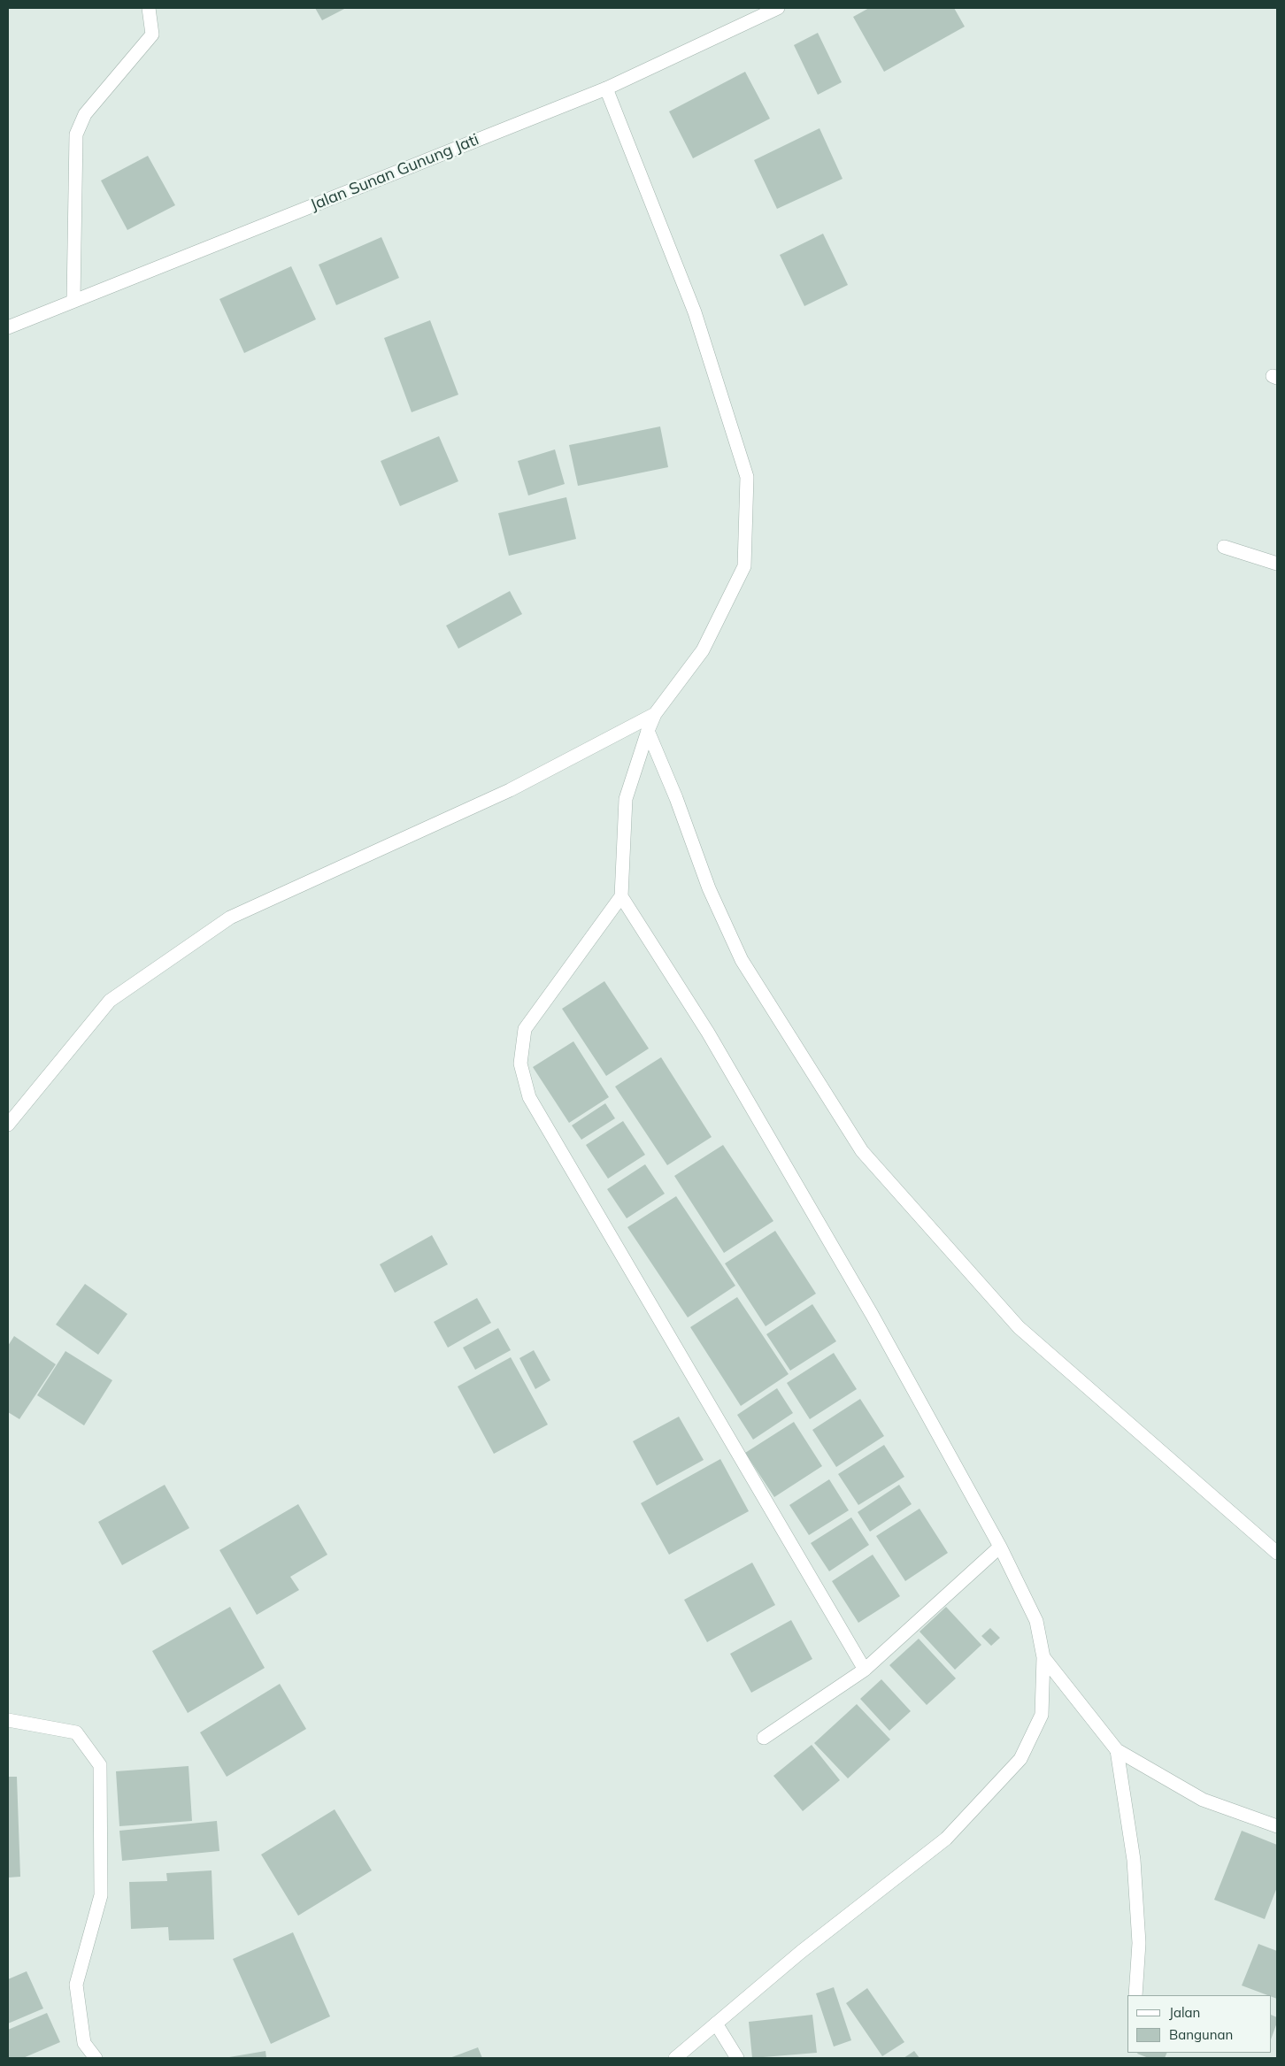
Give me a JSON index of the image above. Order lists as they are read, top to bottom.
{
  "streets": {
    "street": ["Jalan Sunan Gunung Jati"]
  },
  "legend": ["Jalan", "Bangunan"]
}
